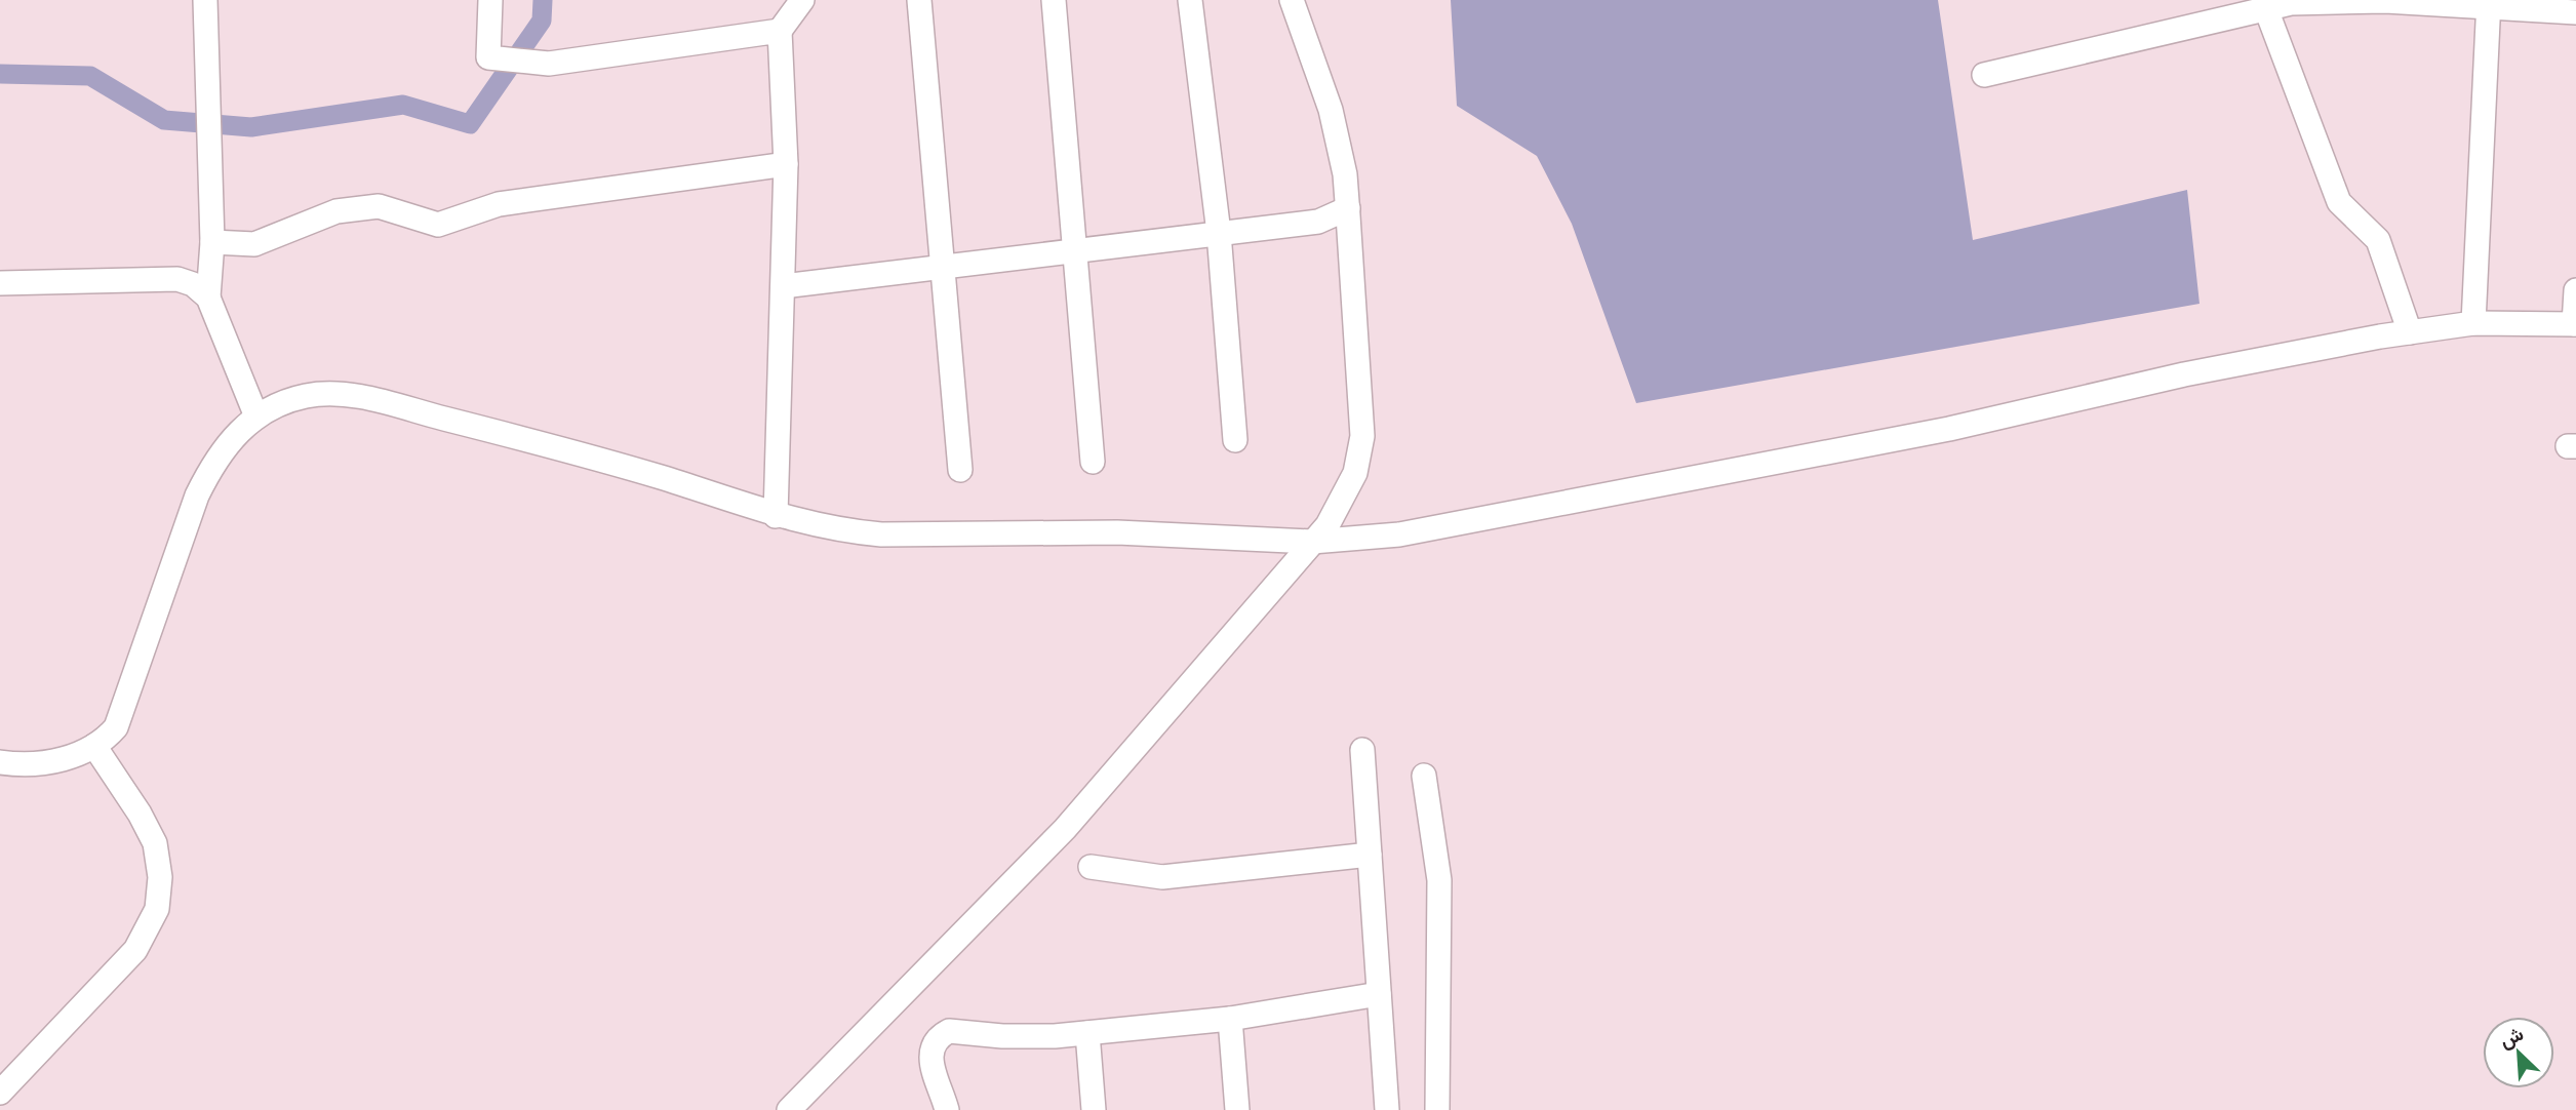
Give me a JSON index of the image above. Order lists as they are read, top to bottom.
{
  "north": "top left"
}
